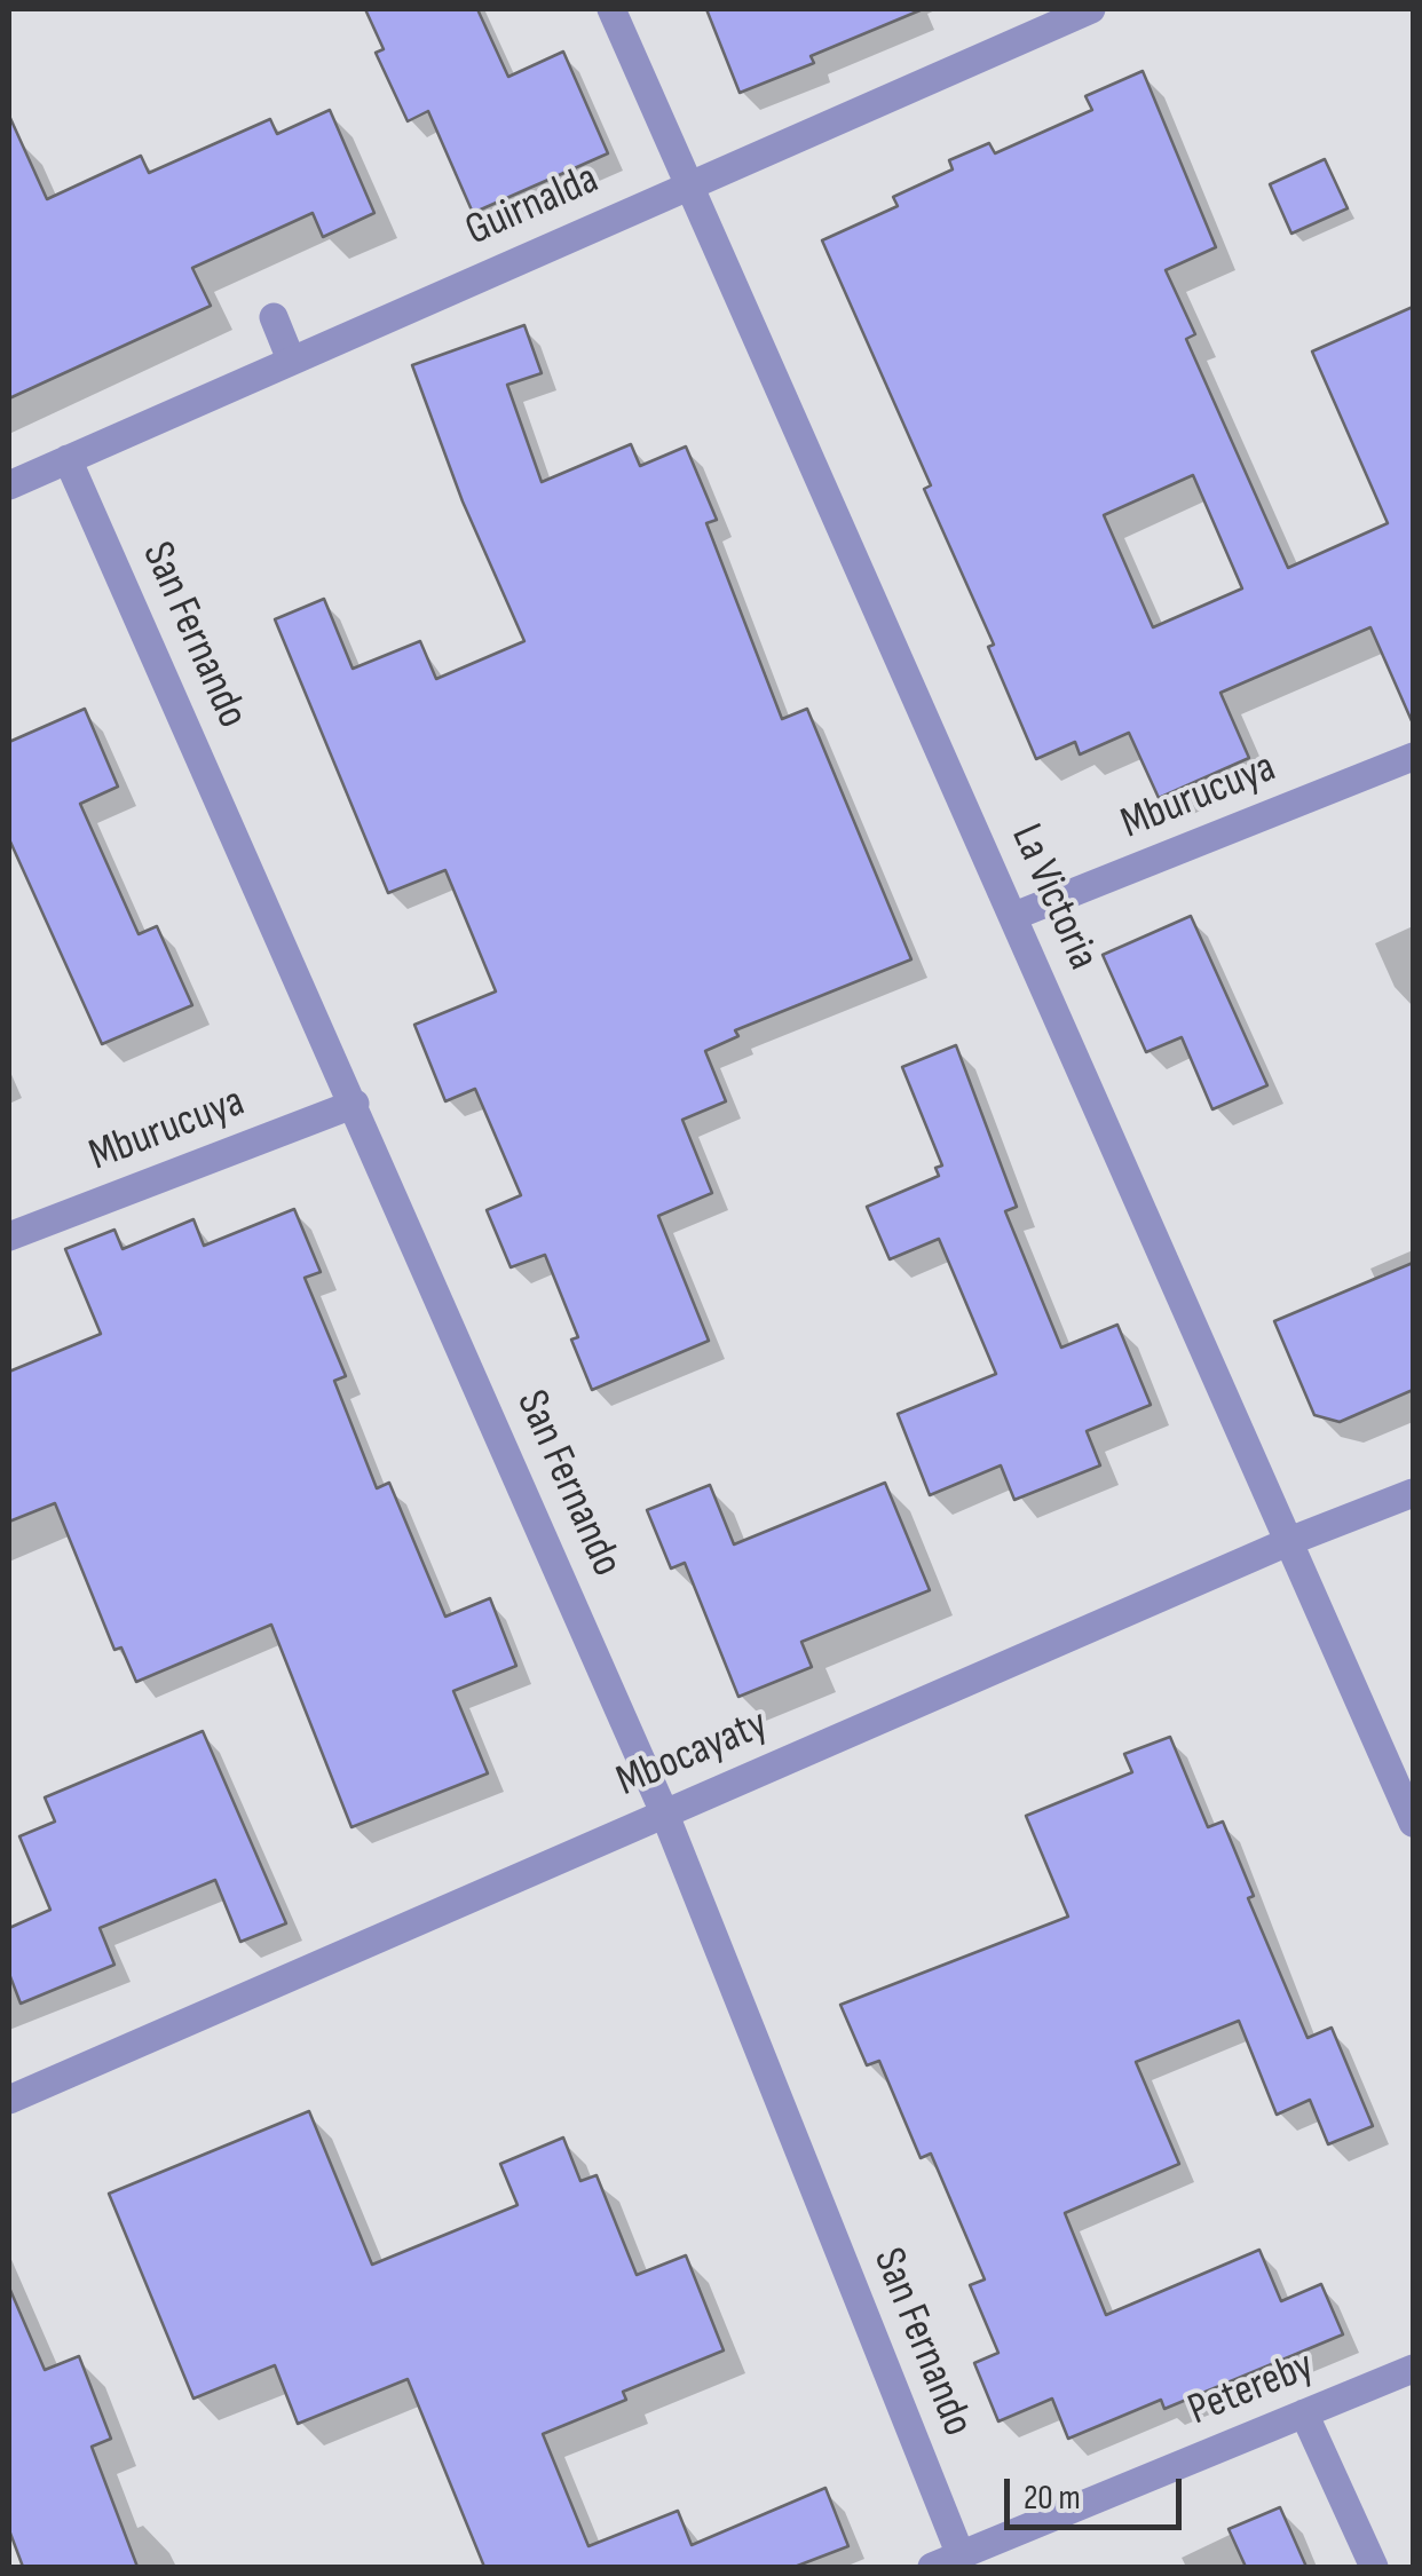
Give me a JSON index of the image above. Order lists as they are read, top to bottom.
{
  "streets": {
    "street": [
      "Guirnalda",
      "San Fernando",
      "Mburucuya",
      "La Victoria",
      "Mbocayaty",
      "Petereby"
    ]
  },
  "crossings": [
    ["Guirnalda", "San Fernando"],
    ["Guirnalda", "La Victoria"],
    ["San Fernando", "Mburucuya"],
    ["San Fernando", "Mbocayaty"],
    ["San Fernando", "Petereby"],
    ["Mburucuya", "La Victoria"],
    ["La Victoria", "Mbocayaty"]
  ],
  "scale_bar": "20 m"
}
